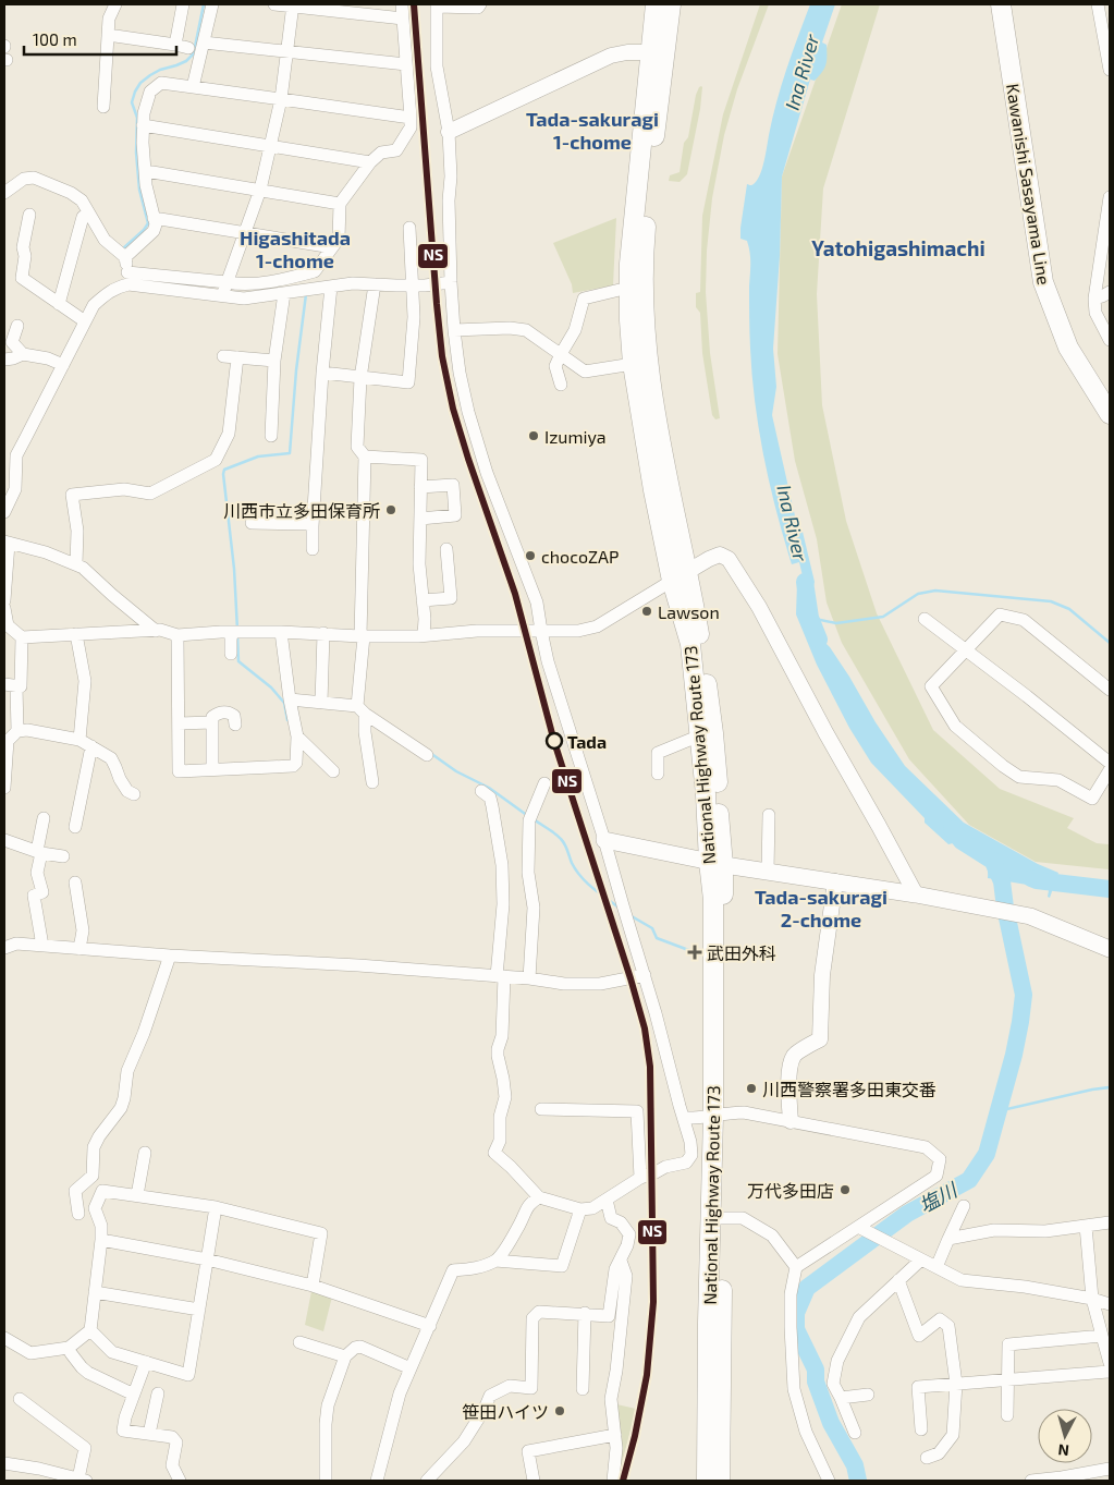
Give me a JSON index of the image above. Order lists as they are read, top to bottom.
{
  "streets": {
    "main road": ["Kawanishi Sasayama Line", "National Highway Route 173"]
  },
  "districts": [
    "Tada-sakuragi 1-chome",
    "Higashitada 1-chome",
    "Yatohigashimachi",
    "Tada-sakuragi 2-chome"
  ],
  "water": ["Ina River", "塩川"],
  "places": {
    "other": [
      "Izumiya",
      "川西市立多田保育所",
      "chocoZAP",
      "Lawson",
      "Tada",
      "川西警察署多田東交番",
      "万代多田店",
      "笹田ハイツ"
    ],
    "health": ["武田外科"]
  },
  "lines": ["transit line NS"],
  "scale_bar": "100 m",
  "north": "bottom"
}
